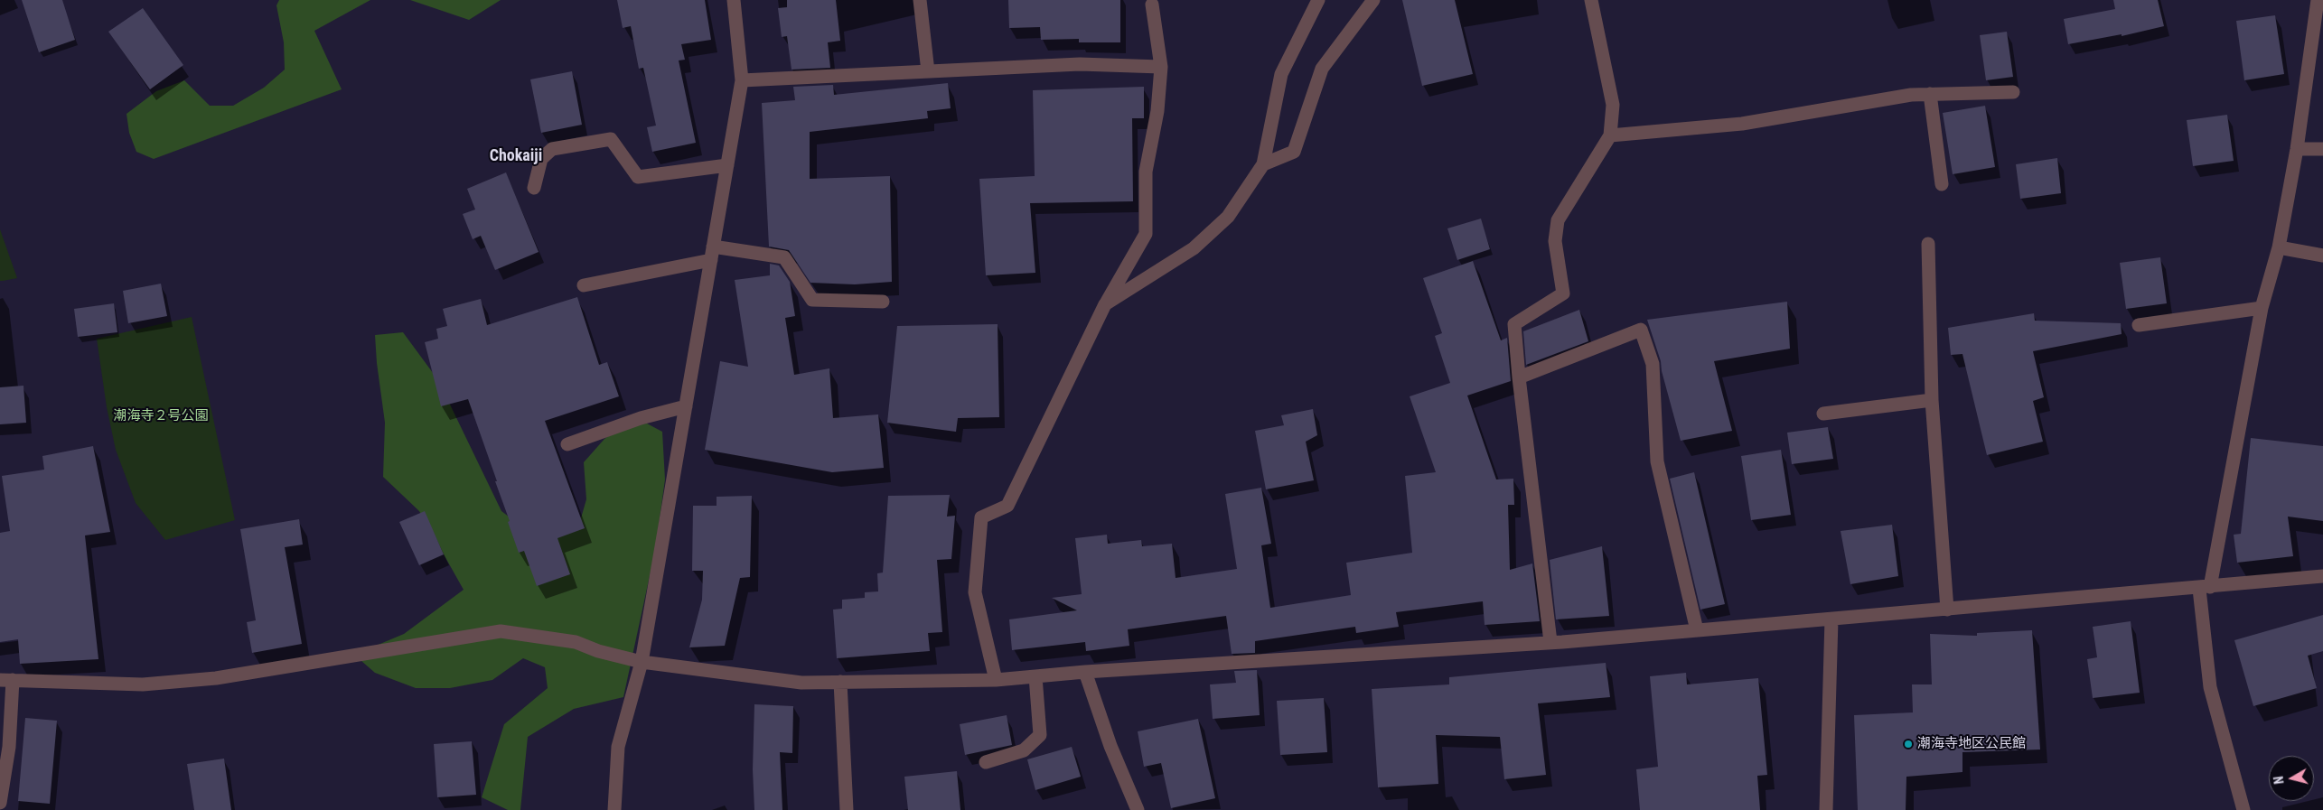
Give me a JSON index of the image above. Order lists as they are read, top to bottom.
{
  "districts": ["Chokaiji"],
  "parks": ["潮海寺２号公園"],
  "places": ["潮海寺地区公民館"],
  "north": "left"
}
